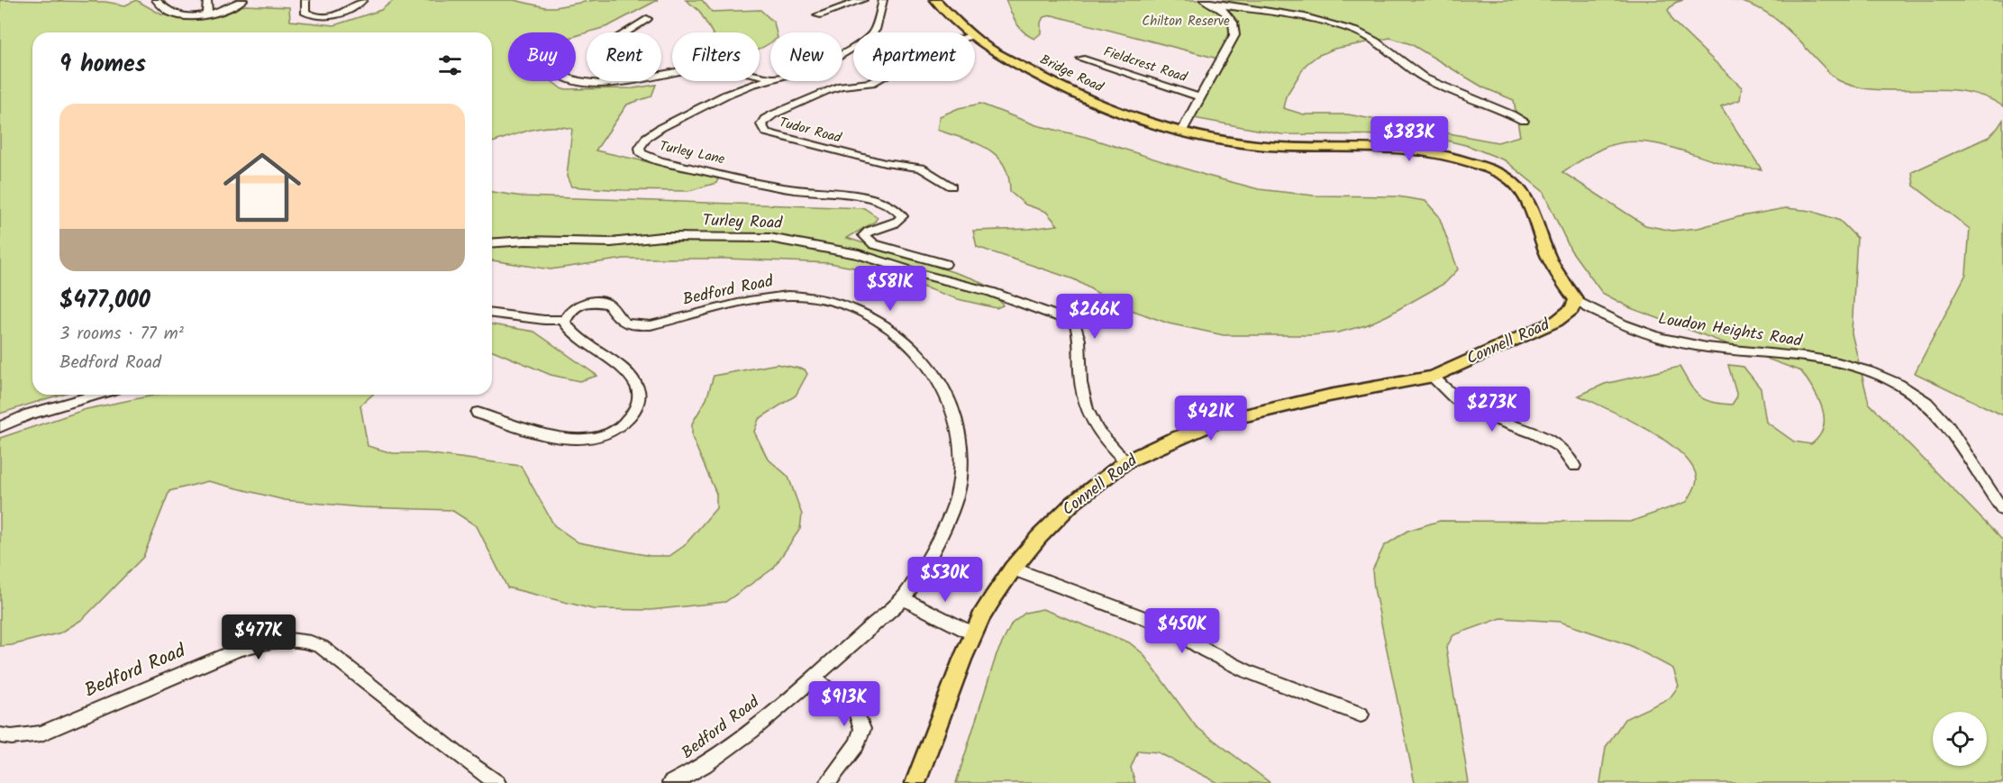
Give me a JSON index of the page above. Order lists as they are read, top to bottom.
{
  "streets": {
    "main road": ["Bridge Road", "Loudon Heights Road", "Connell Road"],
    "street": [
      "Fieldcrest Road",
      "Tudor Road",
      "Turley Lane",
      "Turley Road",
      "Bedford Road"
    ]
  },
  "crossings": [
    ["Bridge Road", "Loudon Heights Road"],
    ["Turley Road", "Connell Road"],
    ["Loudon Heights Road", "Connell Road"]
  ],
  "parks": ["Chilton Reserve"],
  "page": {
    "chip": [
      "Buy",
      "Rent",
      "Filters",
      "New",
      "Apartment"
    ],
    "heading": "9 homes",
    "list": [
      {
        "name": "$477,000",
        "note": "3 rooms · 77 m² · Bedford Road"
      }
    ],
    "price": [
      "$383K",
      "$581K",
      "$266K",
      "$273K",
      "$421K",
      "$530K",
      "$450K",
      "$477K",
      "$913K"
    ]
  }
}
